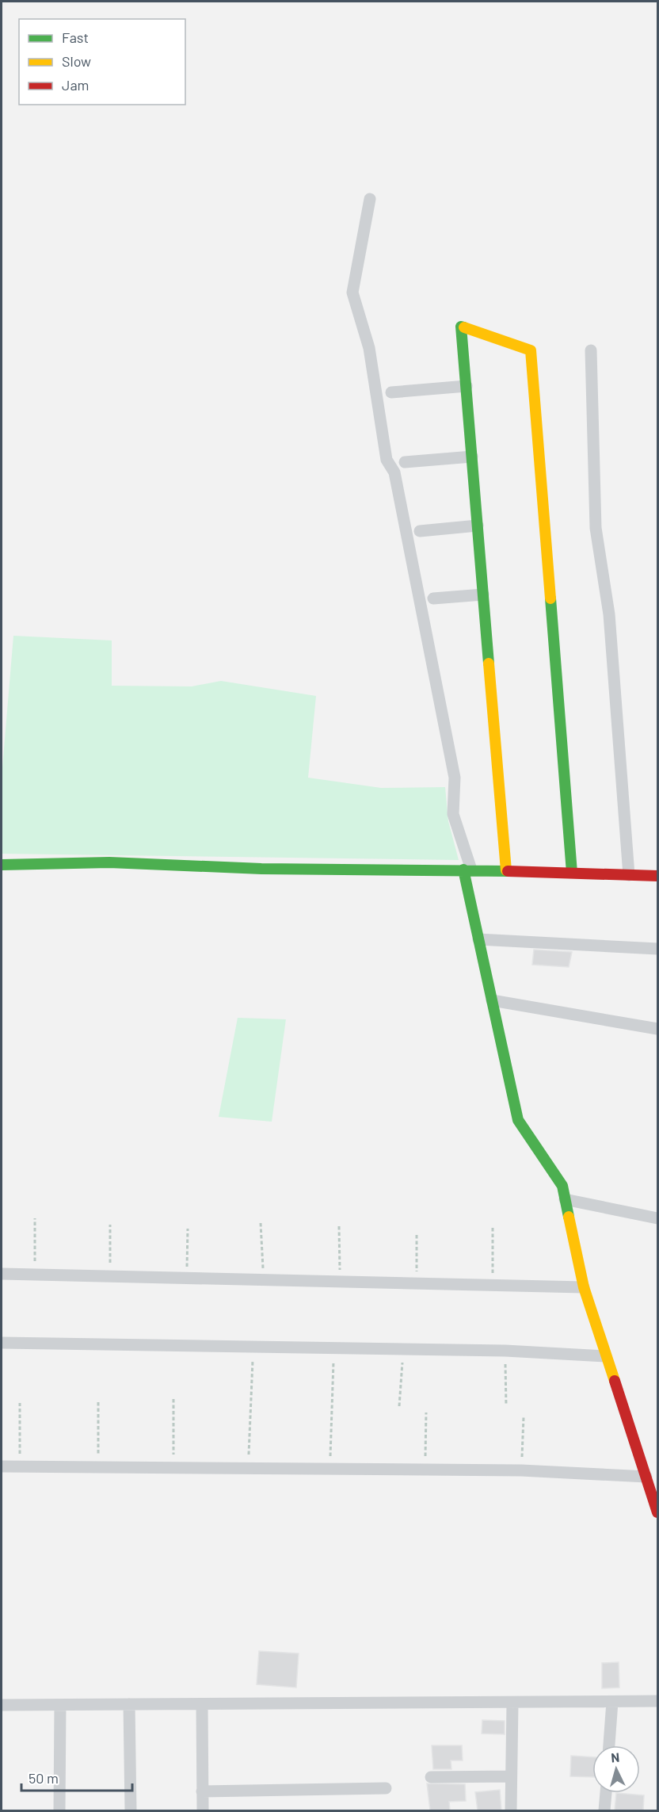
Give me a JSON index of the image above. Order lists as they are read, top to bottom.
{
  "legend": ["Fast", "Slow", "Jam"],
  "scale_bar": "50 m",
  "north": "top"
}
